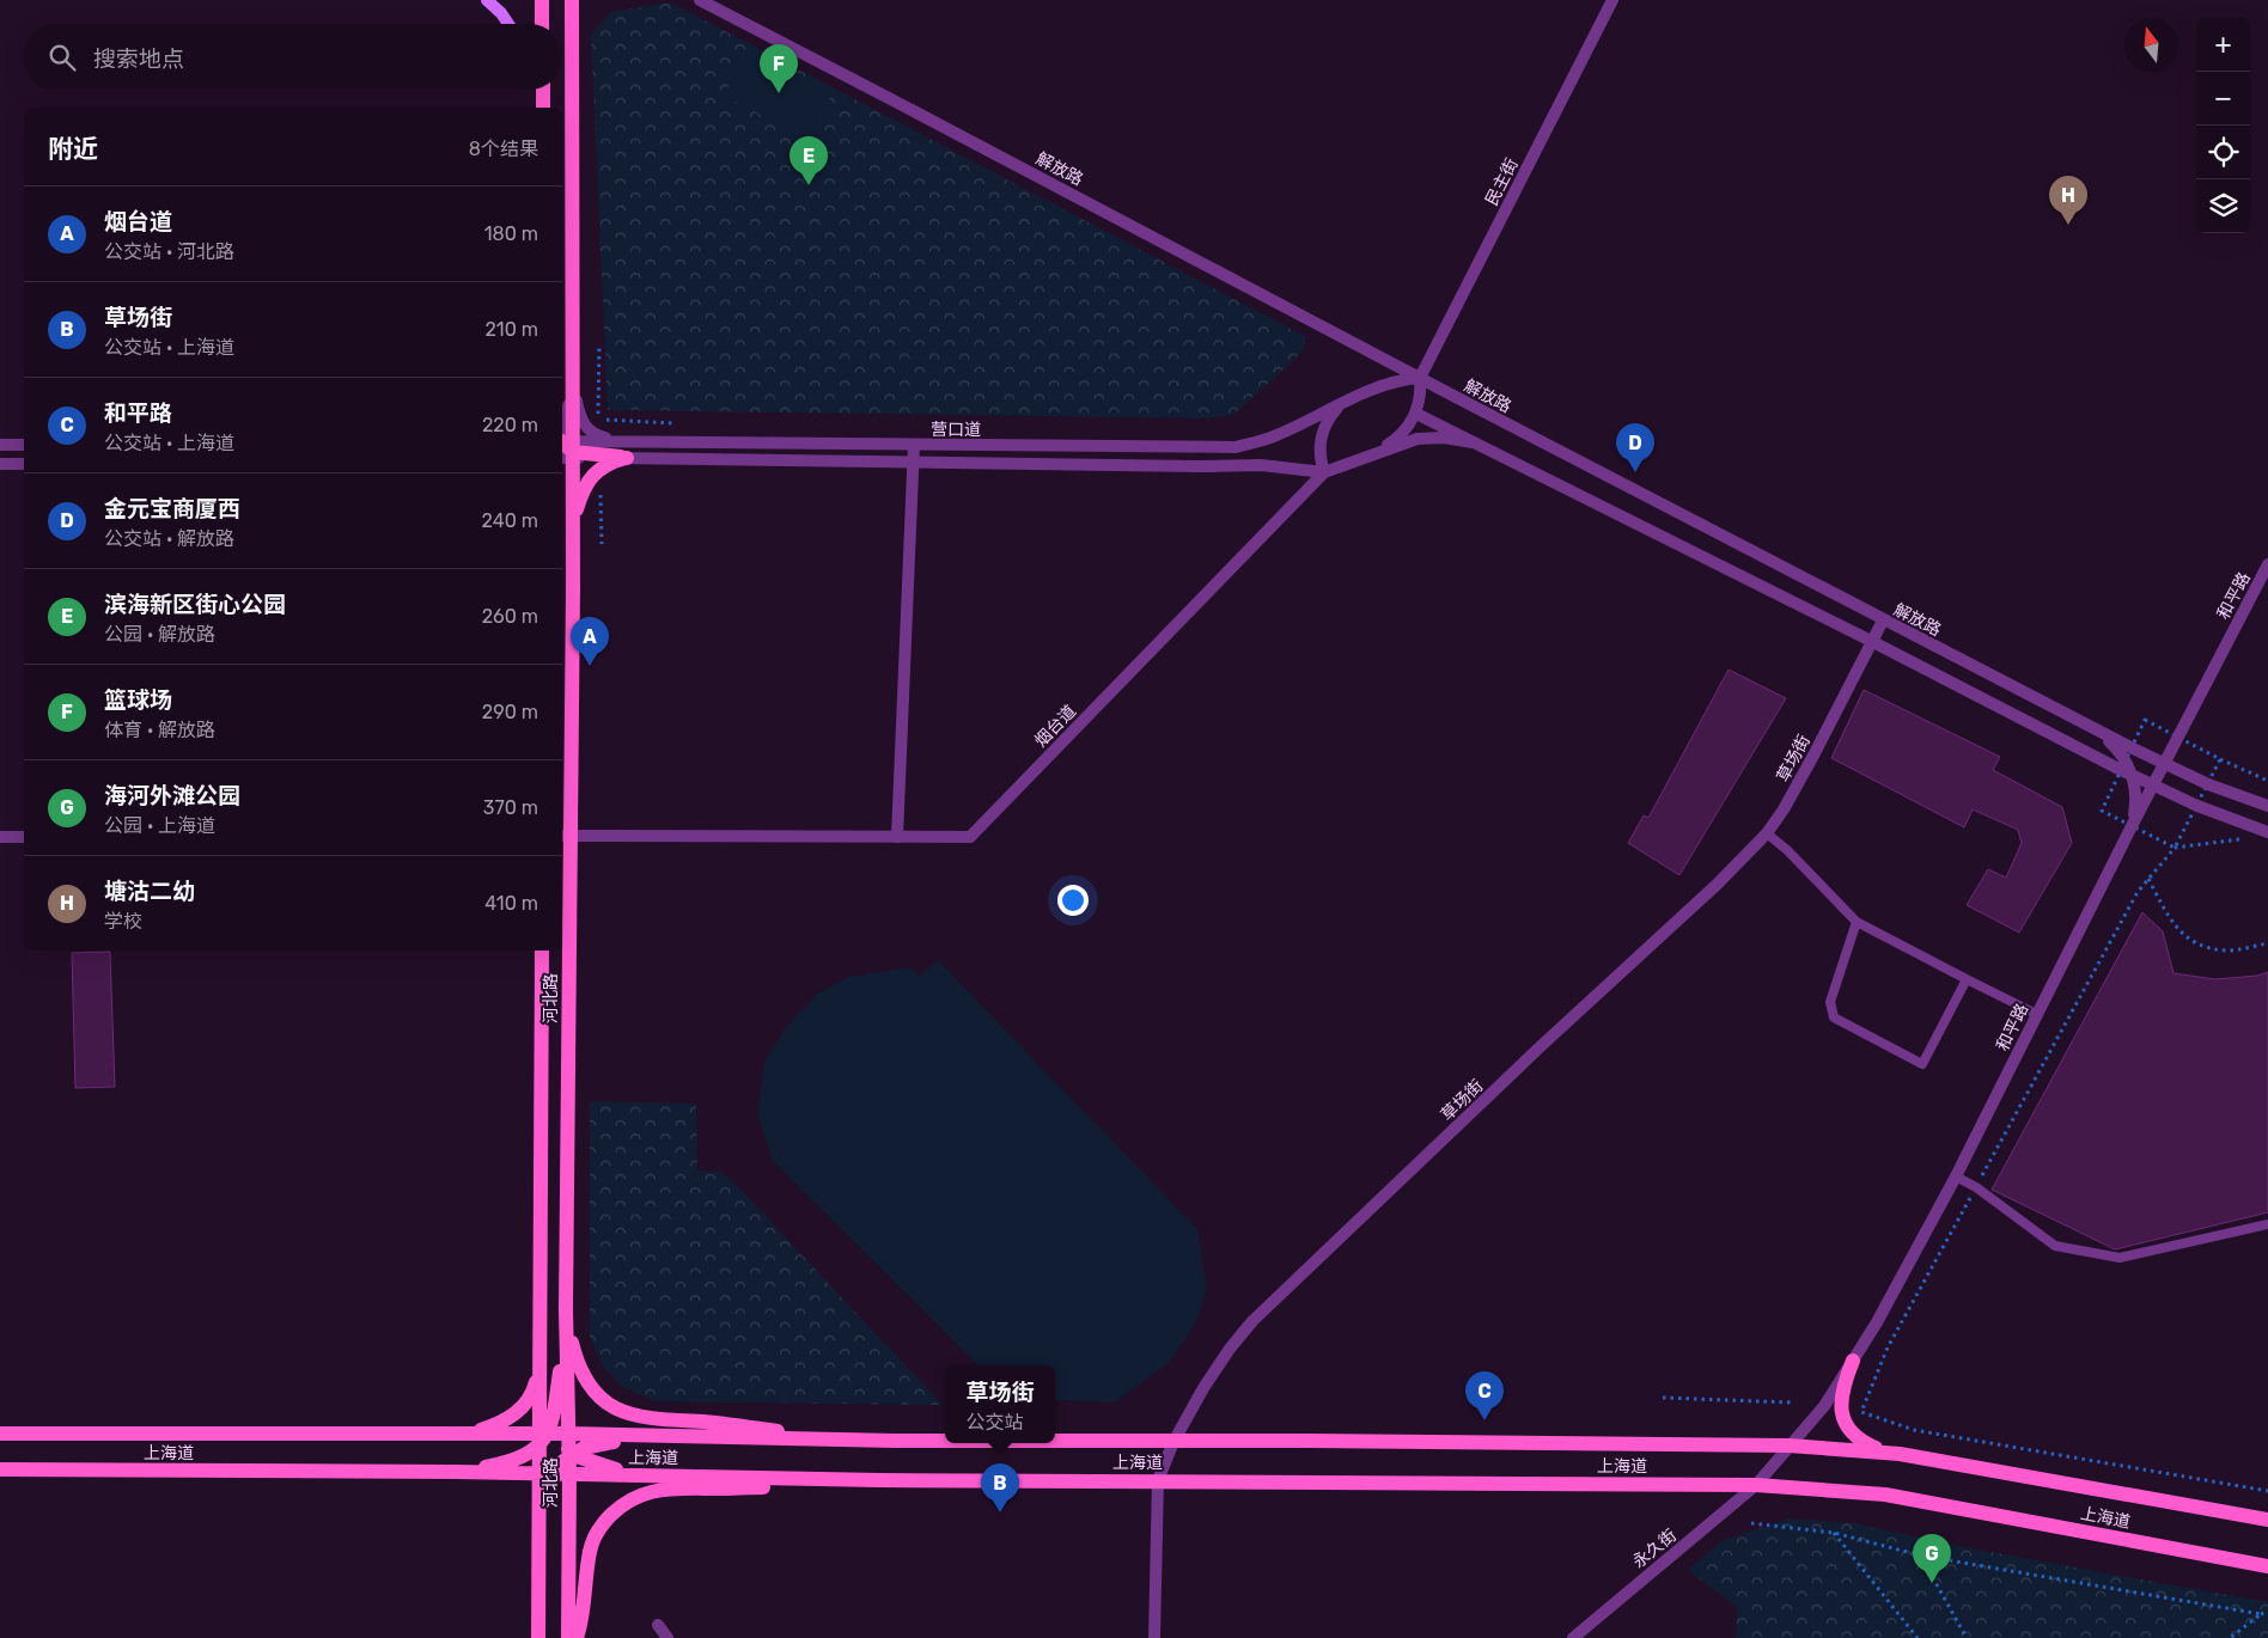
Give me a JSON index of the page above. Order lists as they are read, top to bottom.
{
  "streets": {
    "main road": ["河北路", "上海道"],
    "street": [
      "解放路",
      "民主街",
      "营口道",
      "和平路",
      "烟台道",
      "草场街",
      "永久街"
    ]
  },
  "crossings": [
    ["解放路", "民主街"],
    ["解放路", "营口道"],
    ["解放路", "和平路"],
    ["解放路", "草场街"],
    ["民主街", "营口道"],
    ["营口道", "烟台道"],
    ["营口道", "河北路"],
    ["和平路", "上海道"],
    ["和平路", "永久街"],
    ["烟台道", "河北路"],
    ["草场街", "上海道"],
    ["河北路", "上海道"],
    ["上海道", "永久街"]
  ],
  "north": "top",
  "page": {
    "map_buttons": ["+", "−"],
    "search": "搜索地点",
    "pins": [
      "F",
      "E",
      "H",
      "D",
      "A",
      "C",
      "B",
      "G"
    ],
    "heading": ["附近", "8个结果"],
    "list": [
      {
        "mark": "A",
        "name": "烟台道",
        "note": "公交站 · 河北路",
        "value": "180 m"
      },
      {
        "mark": "B",
        "name": "草场街",
        "note": "公交站 · 上海道",
        "value": "210 m"
      },
      {
        "mark": "C",
        "name": "和平路",
        "note": "公交站 · 上海道",
        "value": "220 m"
      },
      {
        "mark": "D",
        "name": "金元宝商厦西",
        "note": "公交站 · 解放路",
        "value": "240 m"
      },
      {
        "mark": "E",
        "name": "滨海新区街心公园",
        "note": "公园 · 解放路",
        "value": "260 m"
      },
      {
        "mark": "F",
        "name": "篮球场",
        "note": "体育 · 解放路",
        "value": "290 m"
      },
      {
        "mark": "G",
        "name": "海河外滩公园",
        "note": "公园 · 上海道",
        "value": "370 m"
      },
      {
        "mark": "H",
        "name": "塘沽二幼",
        "note": "学校",
        "value": "410 m"
      }
    ],
    "popup": ["草场街", "公交站"]
  }
}
